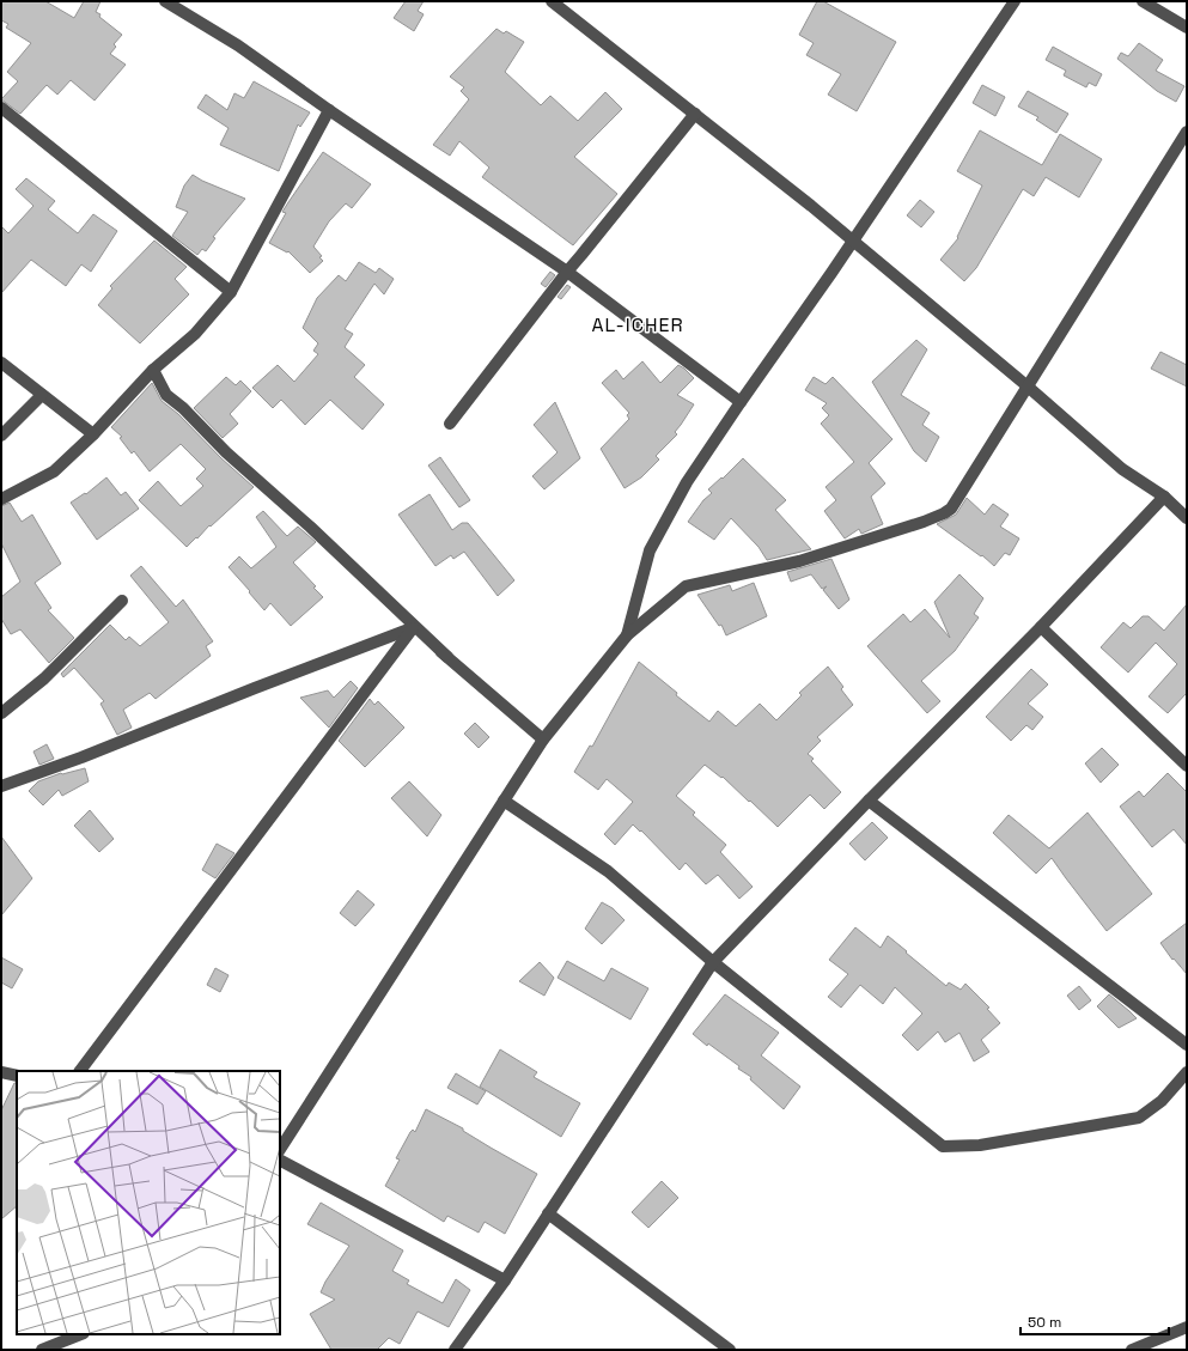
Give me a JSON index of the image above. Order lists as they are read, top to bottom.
{
  "districts": ["AL-ICHER"],
  "scale_bar": "50 m"
}
